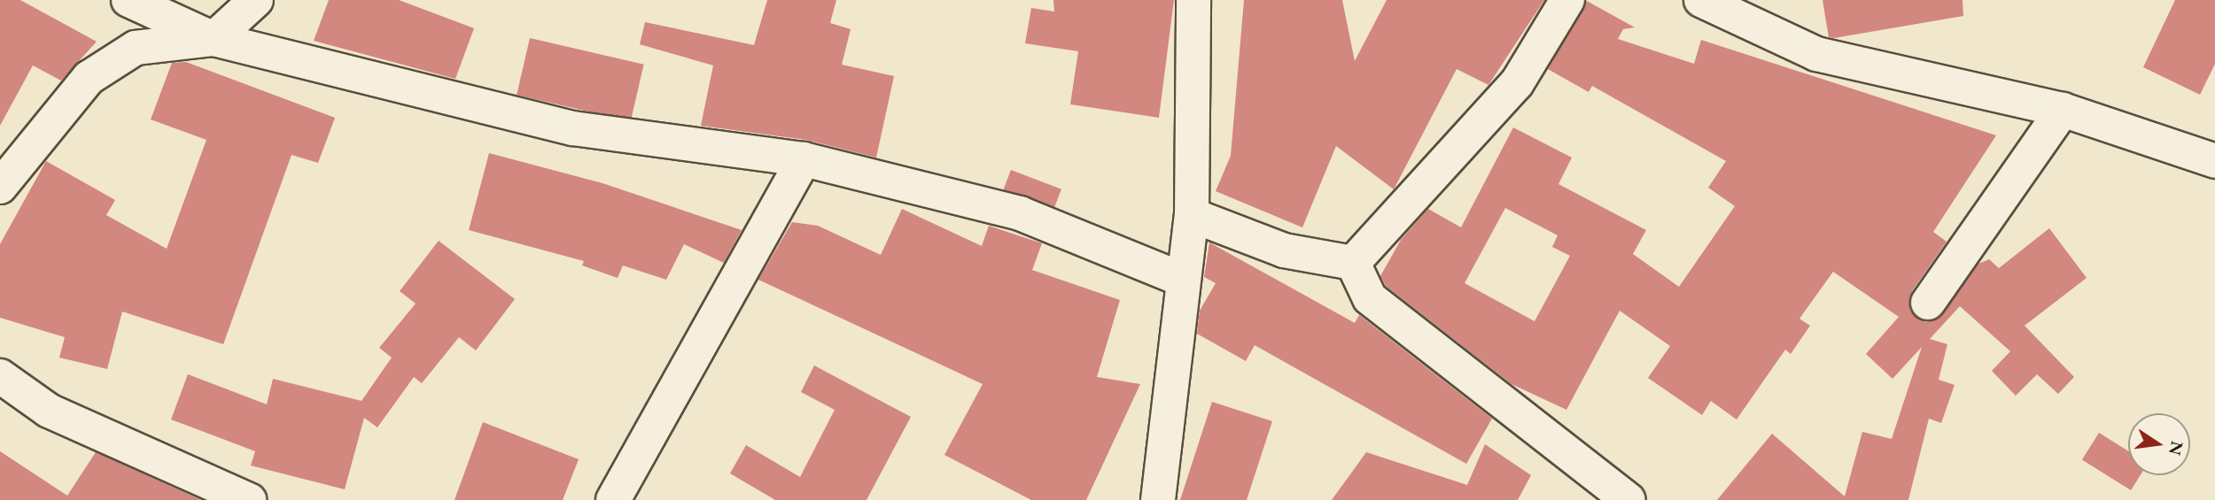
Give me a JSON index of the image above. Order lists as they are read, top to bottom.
{
  "north": "right"
}
